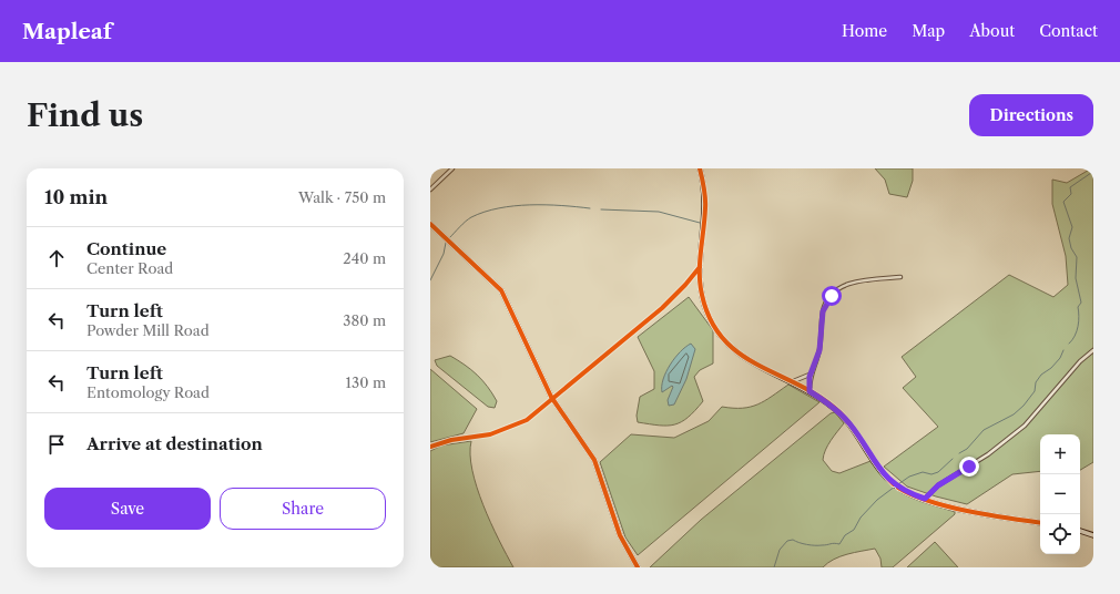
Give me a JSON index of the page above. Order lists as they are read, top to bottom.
{
  "page": {
    "header": "Mapleaf",
    "nav": [
      "Home",
      "Map",
      "About",
      "Contact"
    ],
    "buttons": [
      "Directions",
      ["Save", "Share"]
    ],
    "title": "Find us",
    "heading": ["10 min", "Walk · 750 m"],
    "list": [
      ["Continue", "Center Road", "240 m"],
      ["Turn left", "Powder Mill Road", "380 m"],
      ["Turn left", "Entomology Road", "130 m"],
      "Arrive at destination"
    ],
    "map_buttons": ["+", "−"]
  }
}
